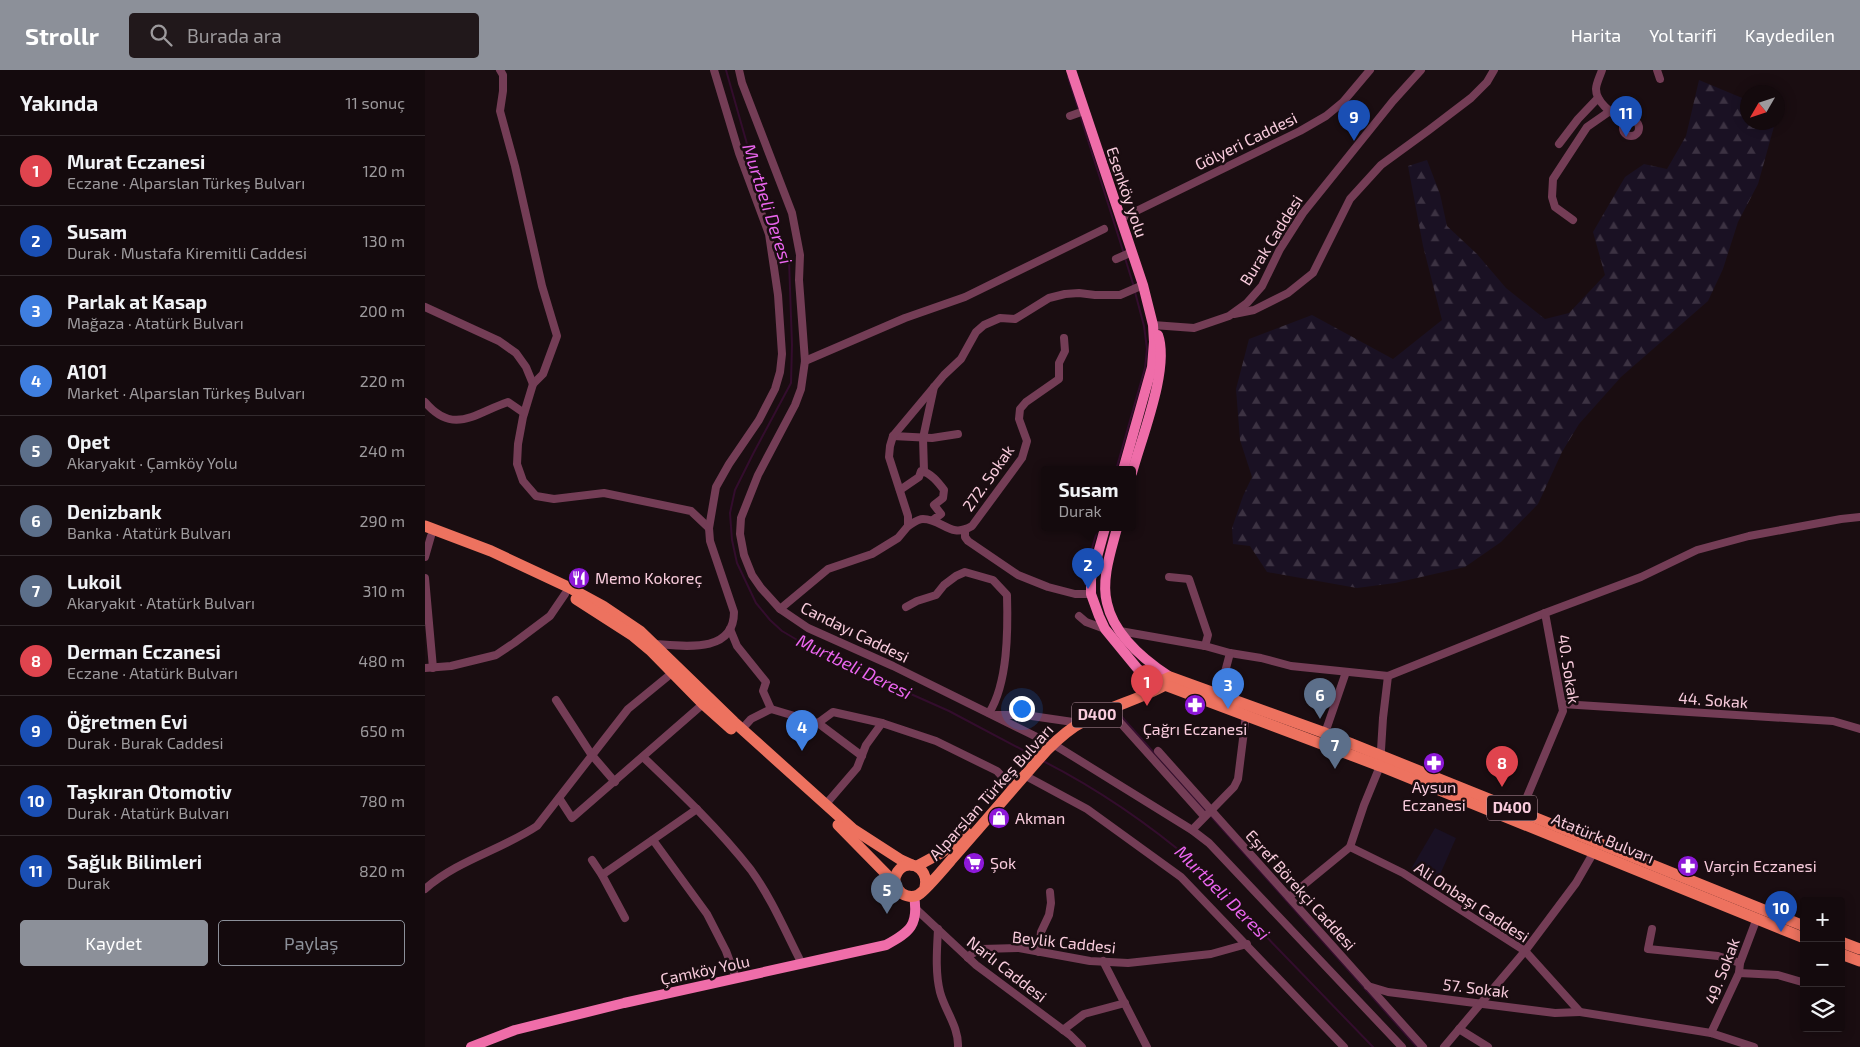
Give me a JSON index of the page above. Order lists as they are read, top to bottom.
{
  "streets": {
    "main road": ["D400", "Alparslan Türkeş Bulvarı", "Atatürk Bulvarı"],
    "street": [
      "Gölyeri Caddesi",
      "Esenköy yolu",
      "Burak Caddesi",
      "272. Sokak",
      "Candayı Caddesi",
      "40. Sokak",
      "44. Sokak",
      "Eşref Börekçi Caddesi",
      "Ali Onbaşı Caddesi",
      "Beylik Caddesi",
      "Narlı Caddesi",
      "Çamköy Yolu",
      "49. Sokak",
      "57. Sokak"
    ]
  },
  "crossings": [
    ["Gölyeri Caddesi", "Esenköy yolu"],
    ["Esenköy yolu", "Burak Caddesi"],
    ["Candayı Caddesi", "Alparslan Türkeş Bulvarı"],
    ["40. Sokak", "44. Sokak"],
    ["40. Sokak", "Atatürk Bulvarı"],
    ["D400", "Alparslan Türkeş Bulvarı"],
    ["D400", "Çamköy Yolu"],
    ["Alparslan Türkeş Bulvarı", "Atatürk Bulvarı"],
    ["Alparslan Türkeş Bulvarı", "Eşref Börekçi Caddesi"],
    ["Alparslan Türkeş Bulvarı", "Çamköy Yolu"],
    ["Atatürk Bulvarı", "49. Sokak"],
    ["Eşref Börekçi Caddesi", "57. Sokak"],
    ["Ali Onbaşı Caddesi", "57. Sokak"],
    ["Beylik Caddesi", "Narlı Caddesi"],
    ["Narlı Caddesi", "Çamköy Yolu"]
  ],
  "water": ["Murtbeli Deresi"],
  "places": {
    "restaurant": ["Memo Kokoreç"],
    "pharmacy": ["Çağrı Eczanesi", "Aysun Eczanesi", "Varçin Eczanesi"],
    "shop": ["Akman"],
    "supermarket": ["Şok"]
  },
  "north": "bottom left",
  "page": {
    "header": "Strollr",
    "search": "Burada ara",
    "nav": ["Harita", "Yol tarifi", "Kaydedilen"],
    "heading": ["Yakında", "11 sonuç"],
    "pins": [
      "11",
      "9",
      "2",
      "1",
      "3",
      "6",
      "4",
      "7",
      "8",
      "5",
      "10"
    ],
    "list": [
      {
        "mark": "1",
        "name": "Murat Eczanesi",
        "note": "Eczane · Alparslan Türkeş Bulvarı",
        "value": "120 m"
      },
      {
        "mark": "2",
        "name": "Susam",
        "note": "Durak · Mustafa Kiremitli Caddesi",
        "value": "130 m"
      },
      {
        "mark": "3",
        "name": "Parlak at Kasap",
        "note": "Mağaza · Atatürk Bulvarı",
        "value": "200 m"
      },
      {
        "mark": "4",
        "name": "A101",
        "note": "Market · Alparslan Türkeş Bulvarı",
        "value": "220 m"
      },
      {
        "mark": "5",
        "name": "Opet",
        "note": "Akaryakıt · Çamköy Yolu",
        "value": "240 m"
      },
      {
        "mark": "6",
        "name": "Denizbank",
        "note": "Banka · Atatürk Bulvarı",
        "value": "290 m"
      },
      {
        "mark": "7",
        "name": "Lukoil",
        "note": "Akaryakıt · Atatürk Bulvarı",
        "value": "310 m"
      },
      {
        "mark": "8",
        "name": "Derman Eczanesi",
        "note": "Eczane · Atatürk Bulvarı",
        "value": "480 m"
      },
      {
        "mark": "9",
        "name": "Öğretmen Evi",
        "note": "Durak · Burak Caddesi",
        "value": "650 m"
      },
      {
        "mark": "10",
        "name": "Taşkıran Otomotiv",
        "note": "Durak · Atatürk Bulvarı",
        "value": "780 m"
      },
      {
        "mark": "11",
        "name": "Sağlık Bilimleri",
        "note": "Durak",
        "value": "820 m"
      }
    ],
    "popup": ["Susam", "Durak"],
    "map_buttons": ["+", "−"],
    "buttons": ["Kaydet", "Paylaş"]
  }
}
